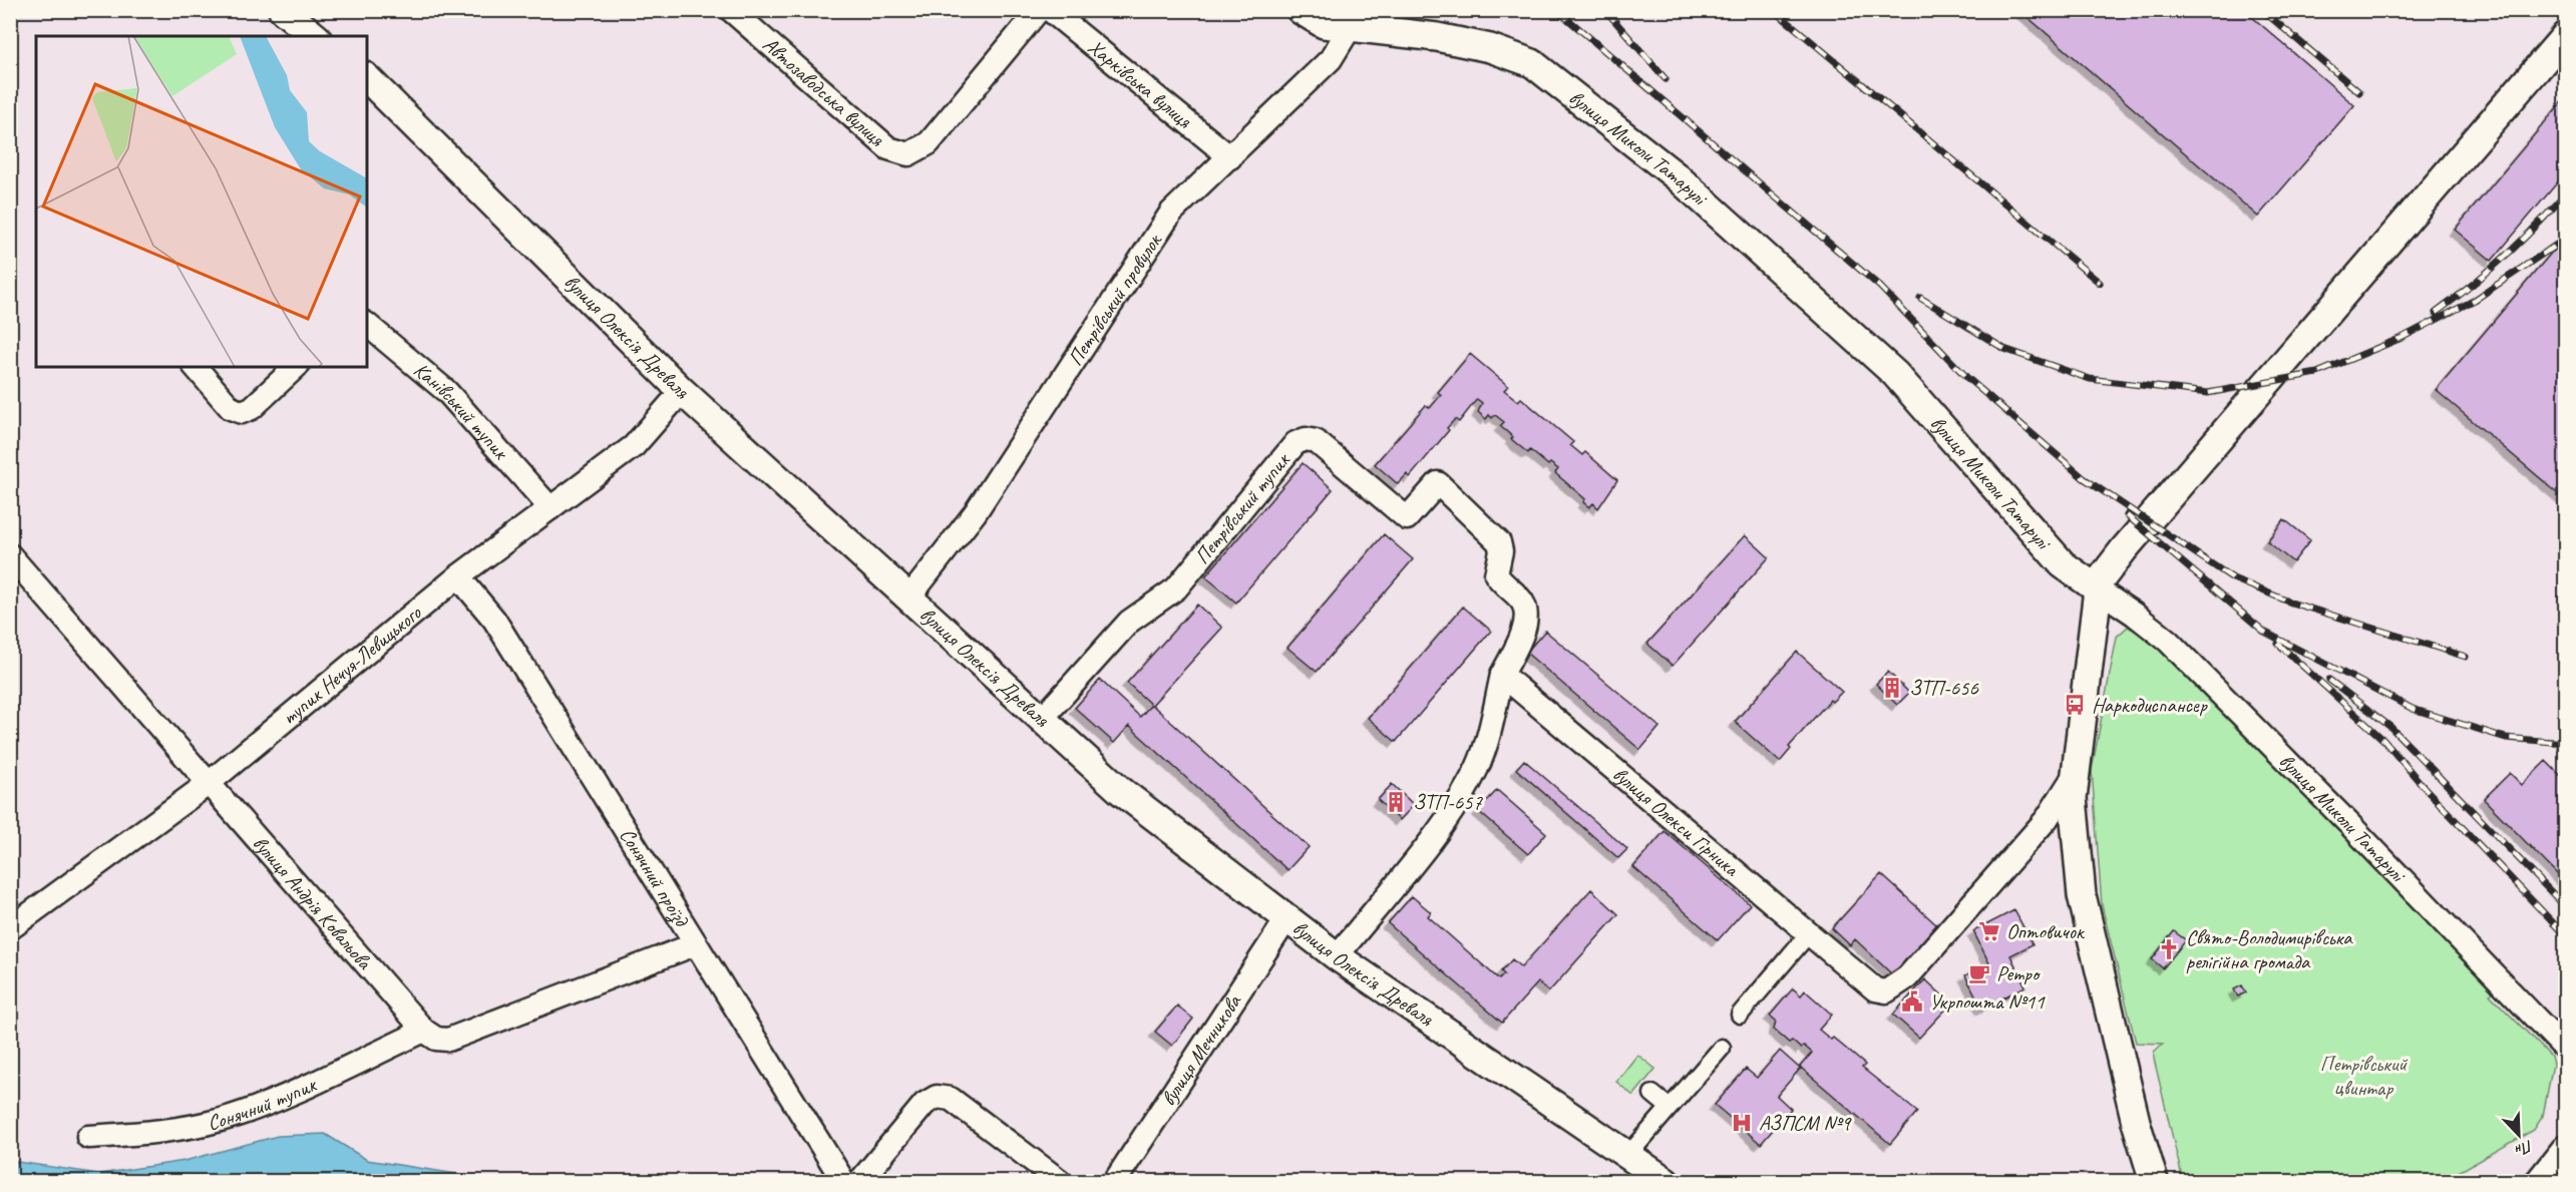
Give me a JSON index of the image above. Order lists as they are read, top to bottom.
{
  "streets": {
    "street": [
      "Харківська вулиця",
      "Автозаводська вулиця",
      "вулиця Миколи Татарулі",
      "Петрівський провулок",
      "вулиця Олексія Древаля",
      "Канівський тупик",
      "Петрівський тупик",
      "тупик Нечуя-Левицького",
      "вулиця Олекси Гірника",
      "Сонячний проїзд",
      "вулиця Андрія Ковальова",
      "вулиця Мечникова",
      "Сонячний тупик"
    ]
  },
  "crossings": [
    ["Харківська вулиця", "Петрівський провулок"],
    ["вулиця Миколи Татарулі", "Петрівський провулок"],
    ["Петрівський провулок", "вулиця Олексія Древаля"],
    ["вулиця Олексія Древаля", "Петрівський тупик"],
    ["вулиця Олексія Древаля", "тупик Нечуя-Левицького"],
    ["вулиця Олексія Древаля", "вулиця Мечникова"],
    ["Канівський тупик", "тупик Нечуя-Левицького"],
    ["Петрівський тупик", "вулиця Олекси Гірника"],
    ["тупик Нечуя-Левицького", "Сонячний проїзд"],
    ["тупик Нечуя-Левицького", "вулиця Андрія Ковальова"],
    ["вулиця Андрія Ковальова", "Сонячний тупик"]
  ],
  "parks": ["Петрівський цвинтар"],
  "places": {
    "building": ["ЗТП-656", "ЗТП-657"],
    "bus stop": ["Наркодиспансер"],
    "supermarket": ["Оптовичок"],
    "church": ["Свято-Володимирівська релігійна громада"],
    "cafe": ["Ретро"],
    "public building": ["Укрпошта №11"],
    "hospital": ["АЗПСМ №9"]
  },
  "north": "bottom right"
}
